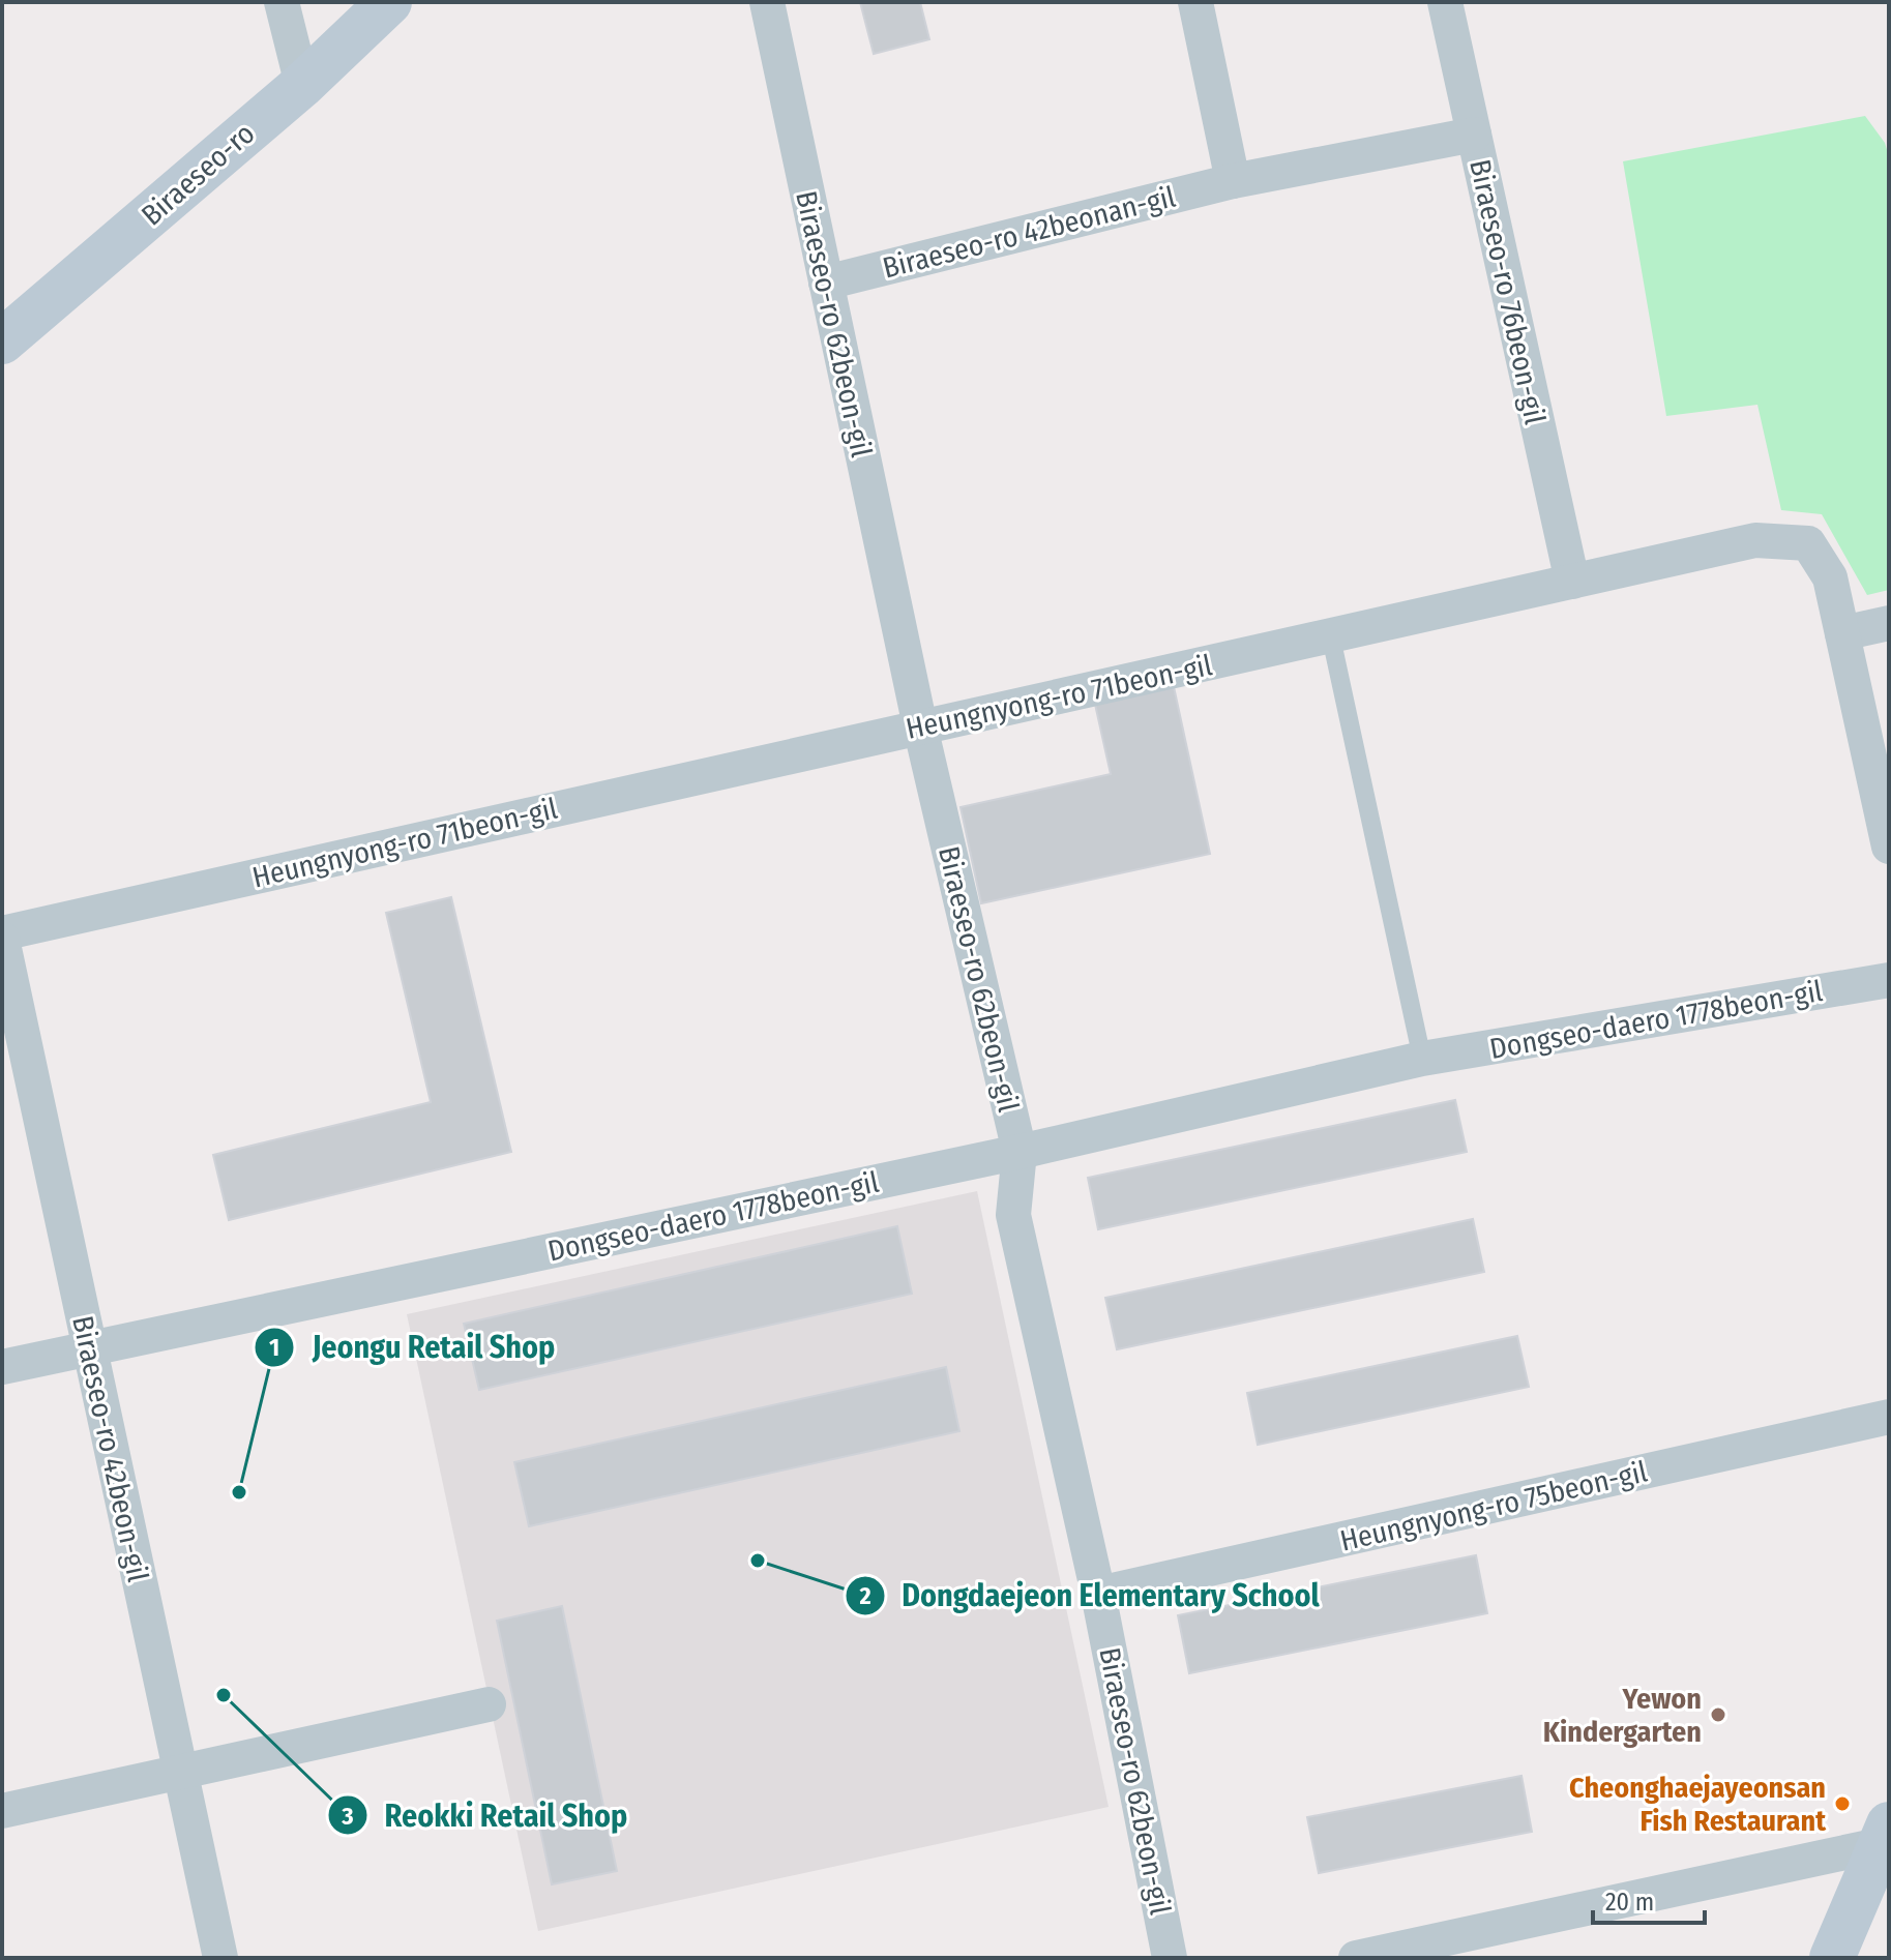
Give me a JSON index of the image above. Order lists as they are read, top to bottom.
{
  "streets": {
    "street": [
      "Biraeseo-ro",
      "Biraeseo-ro 42beonan-gil",
      "Biraeseo-ro 76beon-gil",
      "Biraeseo-ro 62beon-gil",
      "Heungnyong-ro 71beon-gil",
      "Dongseo-daero 1778beon-gil",
      "Biraeseo-ro 42beon-gil",
      "Heungnyong-ro 75beon-gil"
    ]
  },
  "crossings": [
    ["Biraeseo-ro 42beonan-gil", "Biraeseo-ro 76beon-gil"],
    ["Biraeseo-ro 42beonan-gil", "Biraeseo-ro 62beon-gil"],
    ["Biraeseo-ro 76beon-gil", "Heungnyong-ro 71beon-gil"],
    ["Biraeseo-ro 62beon-gil", "Heungnyong-ro 71beon-gil"],
    ["Biraeseo-ro 62beon-gil", "Dongseo-daero 1778beon-gil"],
    ["Biraeseo-ro 62beon-gil", "Heungnyong-ro 75beon-gil"],
    ["Heungnyong-ro 71beon-gil", "Biraeseo-ro 42beon-gil"],
    ["Dongseo-daero 1778beon-gil", "Biraeseo-ro 42beon-gil"]
  ],
  "places": [
    "Jeongu Retail Shop",
    "Dongdaejeon Elementary School",
    "Reokki Retail Shop",
    "Yewon Kindergarten",
    "Cheonghaejayeonsan Fish Restaurant"
  ],
  "scale_bar": "20 m"
}
